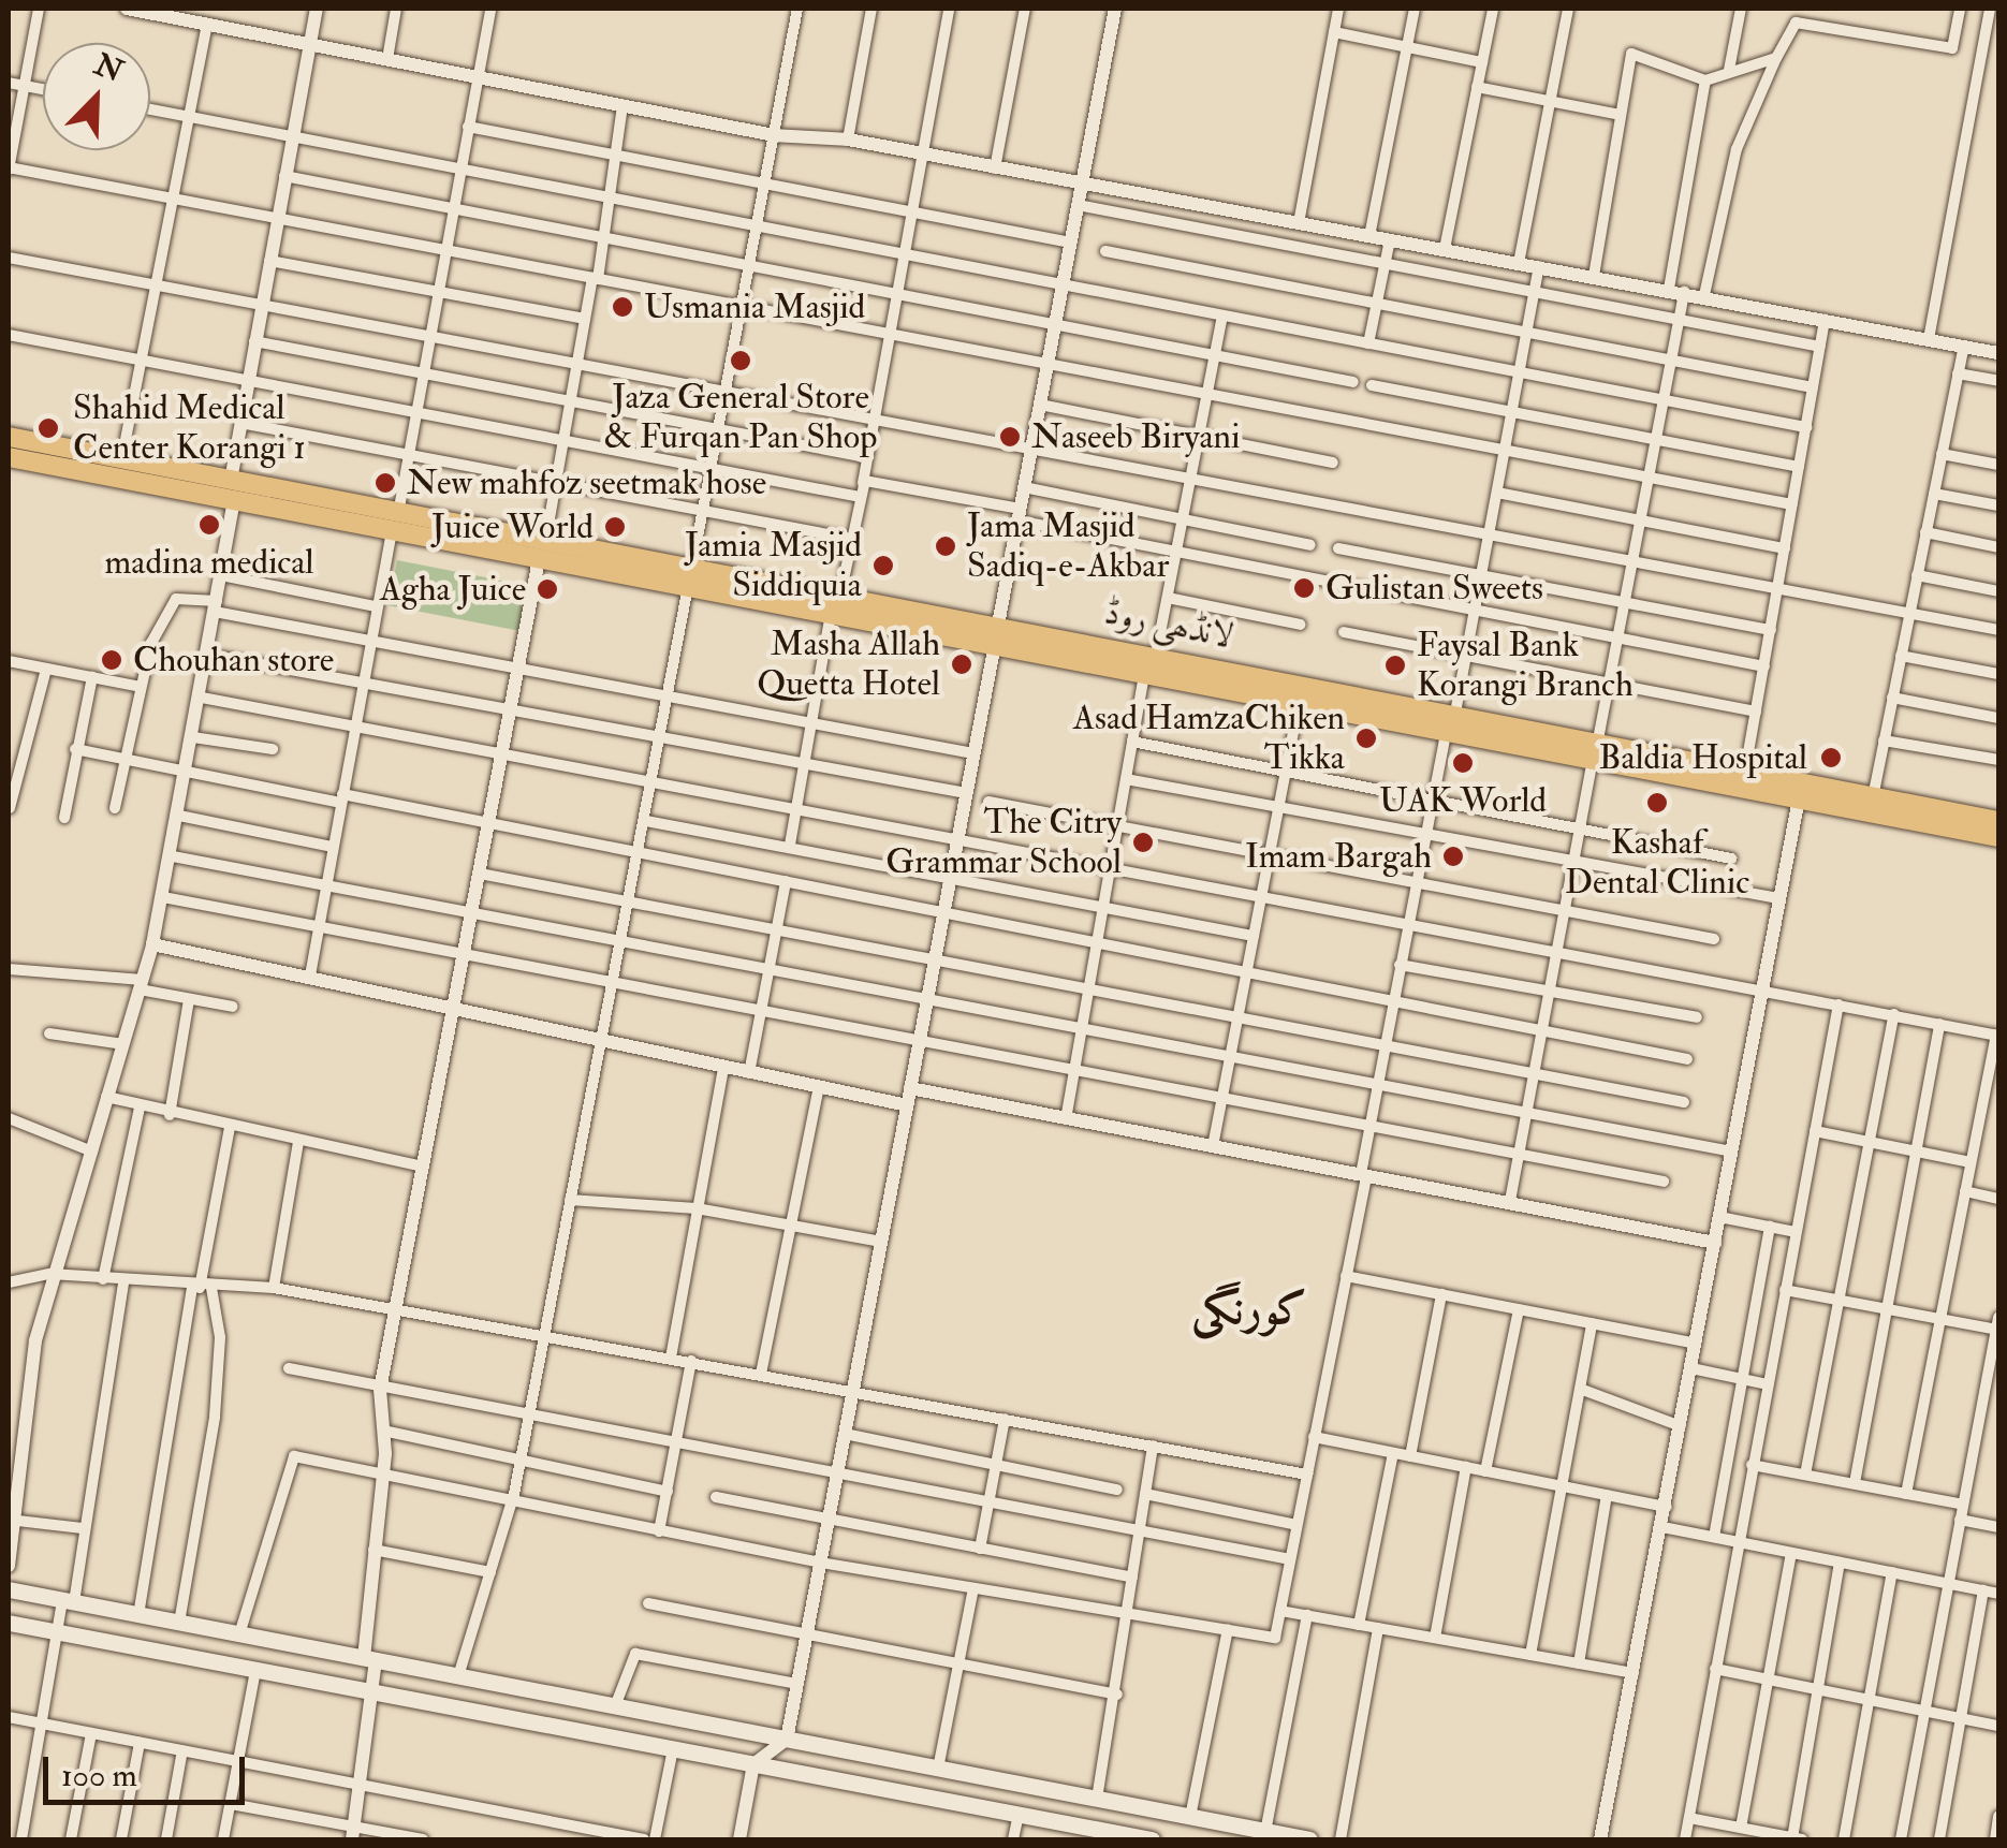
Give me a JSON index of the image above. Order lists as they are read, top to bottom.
{
  "streets": {
    "main road": ["لانڈھی روڈ"]
  },
  "districts": ["کورنگی"],
  "places": [
    "Usmania Masjid",
    "Jaza General Store & Furqan Pan Shop",
    "Shahid Medical Center Korangi 1",
    "Naseeb Biryani",
    "New mahfoz seetmak hose",
    "madina medical",
    "Juice World",
    "Jama Masjid Sadiq-e-Akbar",
    "Jamia Masjid Siddiquia",
    "Gulistan Sweets",
    "Agha Juice",
    "Chouhan store",
    "Masha Allah Quetta Hotel",
    "Faysal Bank Korangi Branch",
    "Asad HamzaChiken Tikka",
    "Baldia Hospital",
    "UAK World",
    "Kashaf Dental Clinic",
    "The Citry Grammar School",
    "Imam Bargah"
  ],
  "scale_bar": "100 m",
  "north": "top right"
}
